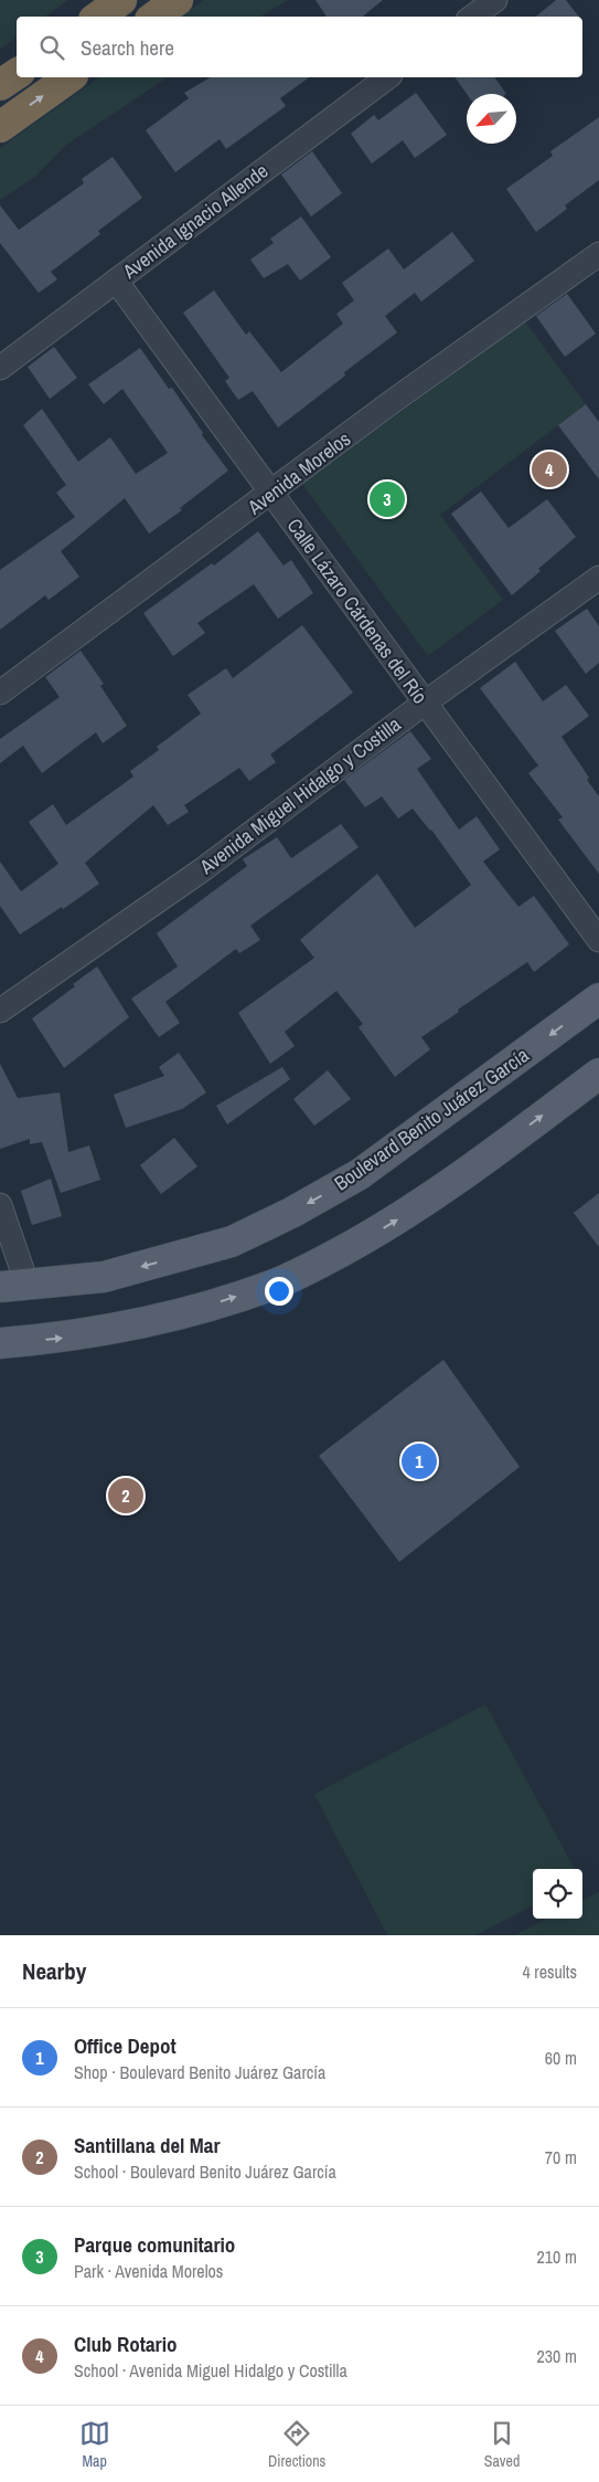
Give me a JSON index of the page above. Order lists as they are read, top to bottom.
{
  "streets": {
    "main road": ["Boulevard Benito Juárez García"],
    "street": [
      "Avenida Ignacio Allende",
      "Avenida Morelos",
      "Calle Lázaro Cárdenas del Río",
      "Avenida Miguel Hidalgo y Costilla"
    ]
  },
  "crossings": [
    ["Avenida Ignacio Allende", "Calle Lázaro Cárdenas del Río"],
    ["Avenida Morelos", "Calle Lázaro Cárdenas del Río"],
    ["Calle Lázaro Cárdenas del Río", "Avenida Miguel Hidalgo y Costilla"]
  ],
  "north": "bottom left",
  "page": {
    "search": "Search here",
    "pins": [
      "4",
      "3",
      "1",
      "2"
    ],
    "heading": ["Nearby", "4 results"],
    "list": [
      {
        "mark": "1",
        "name": "Office Depot",
        "note": "Shop · Boulevard Benito Juárez García",
        "value": "60 m"
      },
      {
        "mark": "2",
        "name": "Santillana del Mar",
        "note": "School · Boulevard Benito Juárez García",
        "value": "70 m"
      },
      {
        "mark": "3",
        "name": "Parque comunitario",
        "note": "Park · Avenida Morelos",
        "value": "210 m"
      },
      {
        "mark": "4",
        "name": "Club Rotario",
        "note": "School · Avenida Miguel Hidalgo y Costilla",
        "value": "230 m"
      }
    ],
    "nav": ["Map", "Directions", "Saved"]
  }
}
